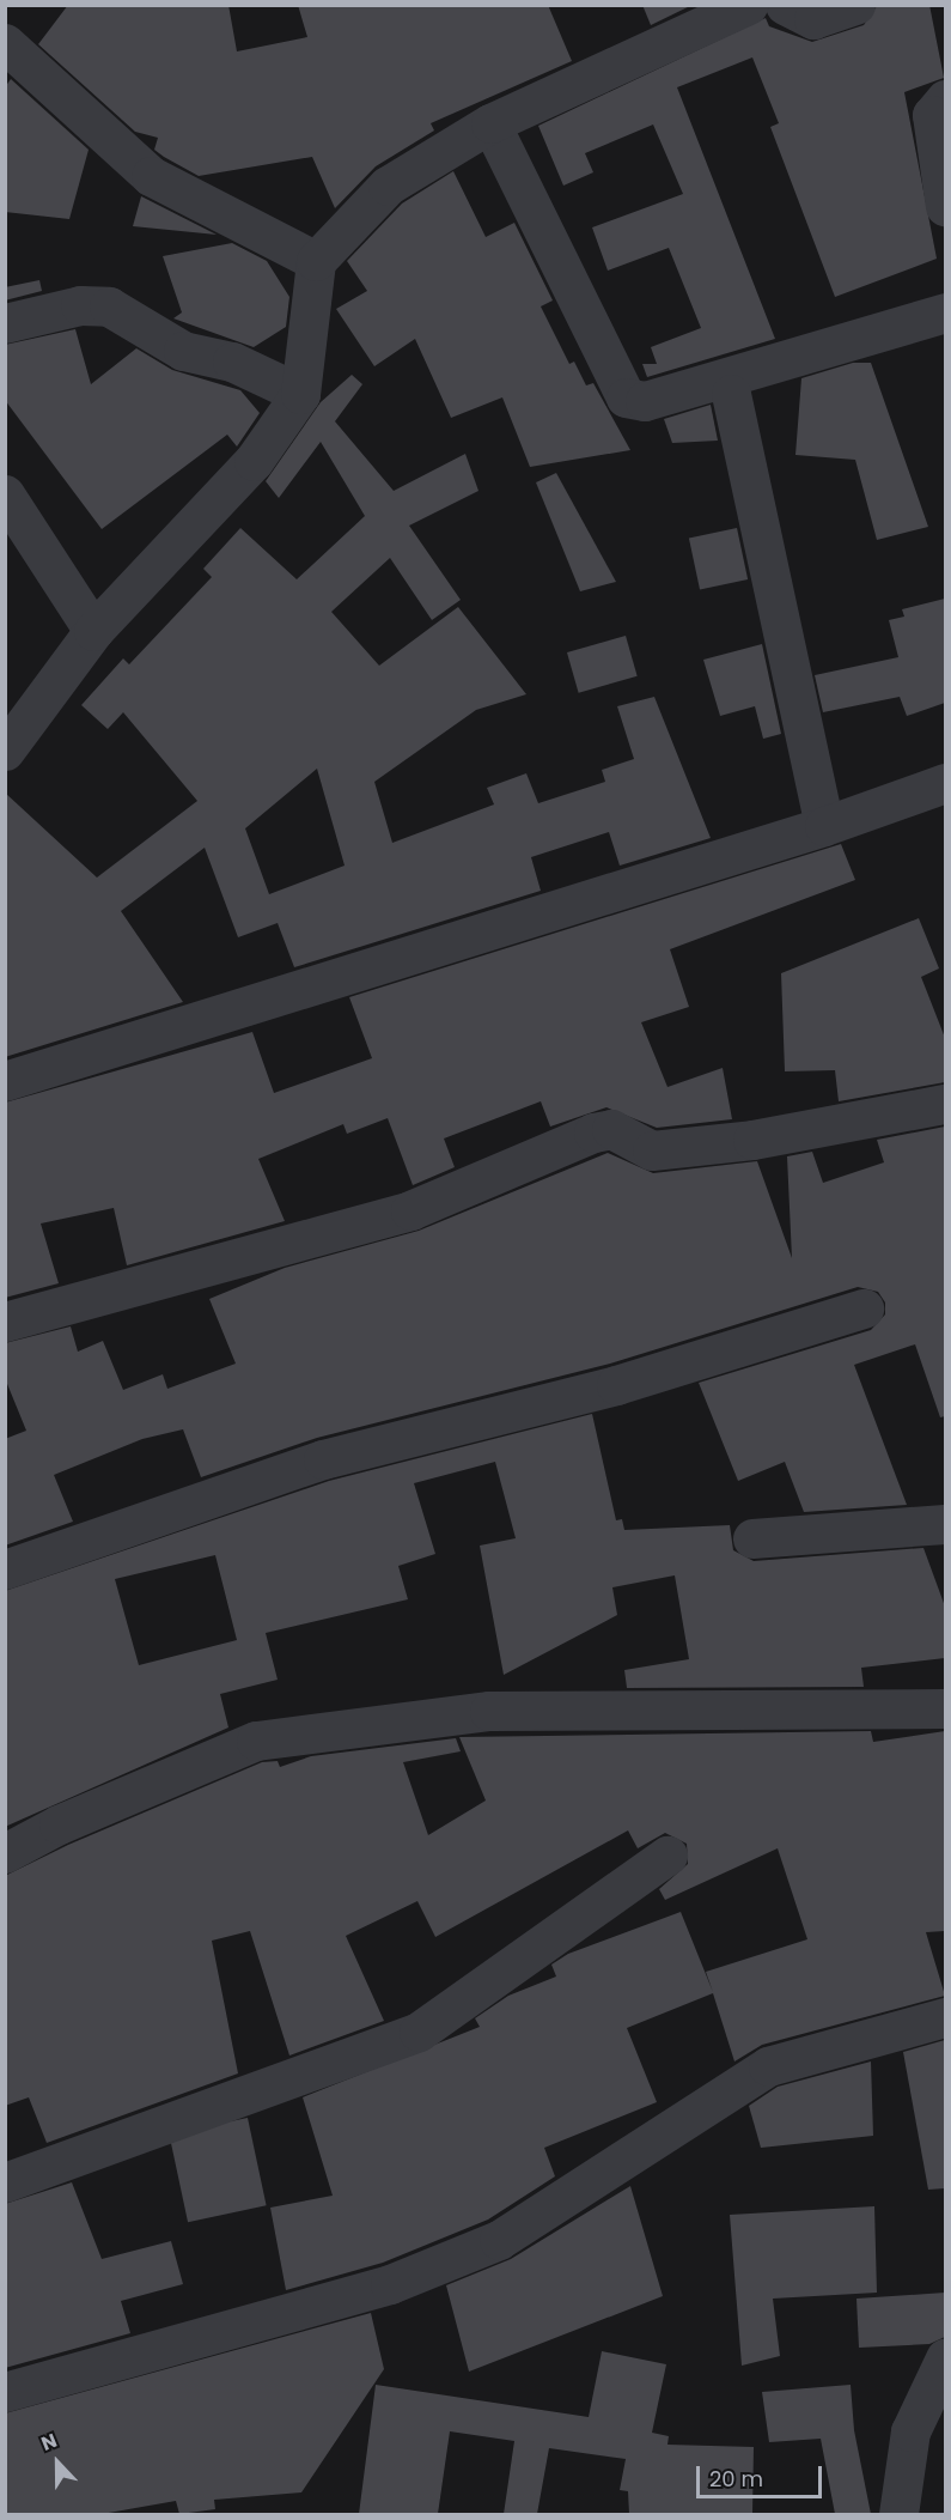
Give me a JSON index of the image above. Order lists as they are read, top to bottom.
{
  "scale_bar": "20 m",
  "north": "top"
}
